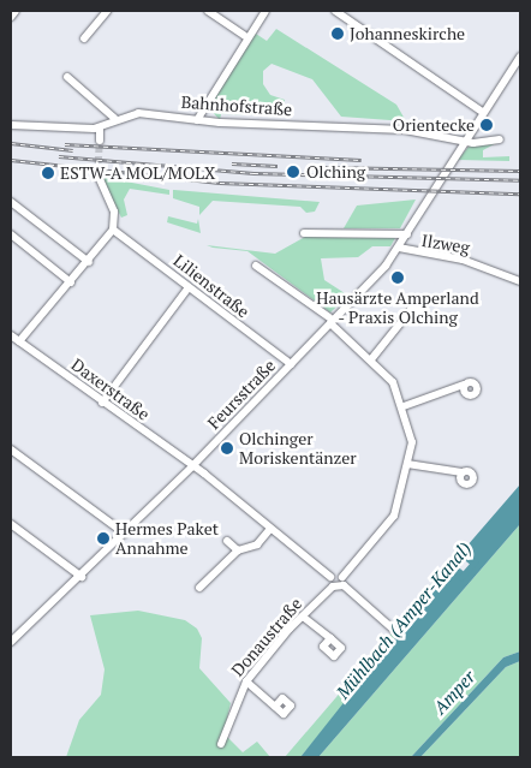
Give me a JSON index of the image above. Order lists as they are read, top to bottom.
{
  "streets": {
    "street": [
      "Bahnhofstraße",
      "Ilzweg",
      "Lilienstraße",
      "Daxerstraße",
      "Feursstraße",
      "Donaustraße"
    ]
  },
  "crossings": [
    ["Bahnhofstraße", "Feursstraße"],
    ["Ilzweg", "Feursstraße"],
    ["Lilienstraße", "Feursstraße"],
    ["Daxerstraße", "Feursstraße"]
  ],
  "water": ["Mühlbach (Amper-Kanal)", "Amper"],
  "places": [
    "Johanneskirche",
    "Orientecke",
    "Olching",
    "ESTW-A MOL/MOLX",
    "Hausärzte Amperland - Praxis Olching",
    "Olchinger Moriskentänzer",
    "Hermes Paket Annahme"
  ]
}
